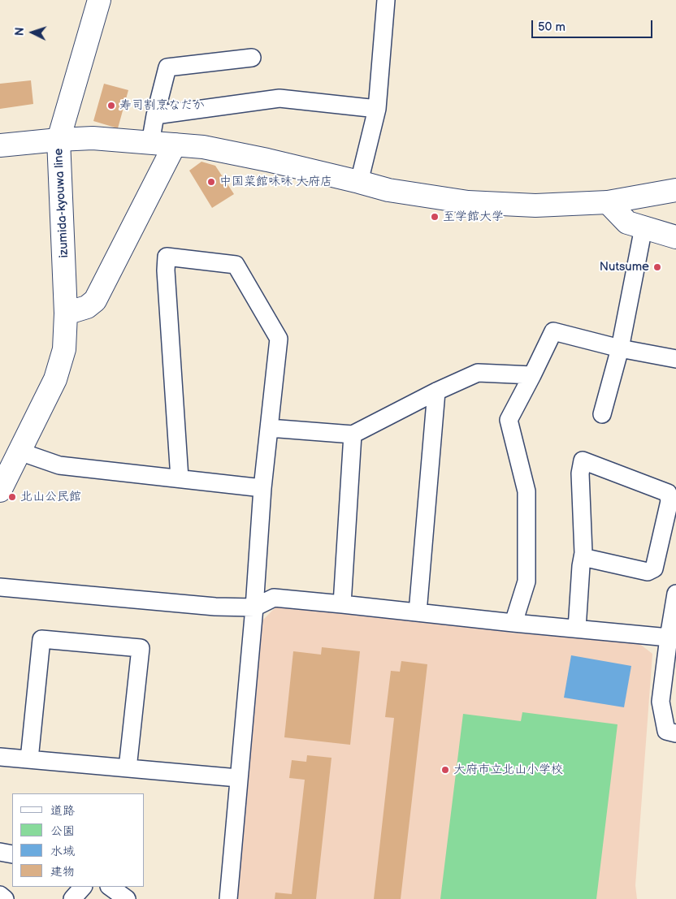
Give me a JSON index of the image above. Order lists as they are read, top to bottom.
{
  "streets": {
    "main road": ["izumida-kyouwa line"]
  },
  "places": [
    "寿司割烹なだか",
    "中国菜館味味 大府店",
    "至学館大学",
    "Nutsume",
    "北山公民館",
    "大府市立北山小学校"
  ],
  "legend": [
    "道路",
    "公園",
    "水域",
    "建物"
  ],
  "scale_bar": "50 m",
  "north": "left"
}
